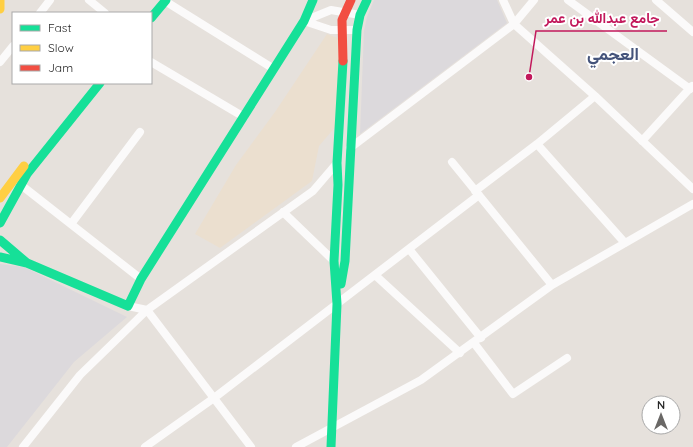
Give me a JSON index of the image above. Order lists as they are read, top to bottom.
{
  "districts": ["العجمي"],
  "places": ["جامع عبدالله بن عمر"],
  "legend": ["Fast", "Slow", "Jam"],
  "north": "top"
}
